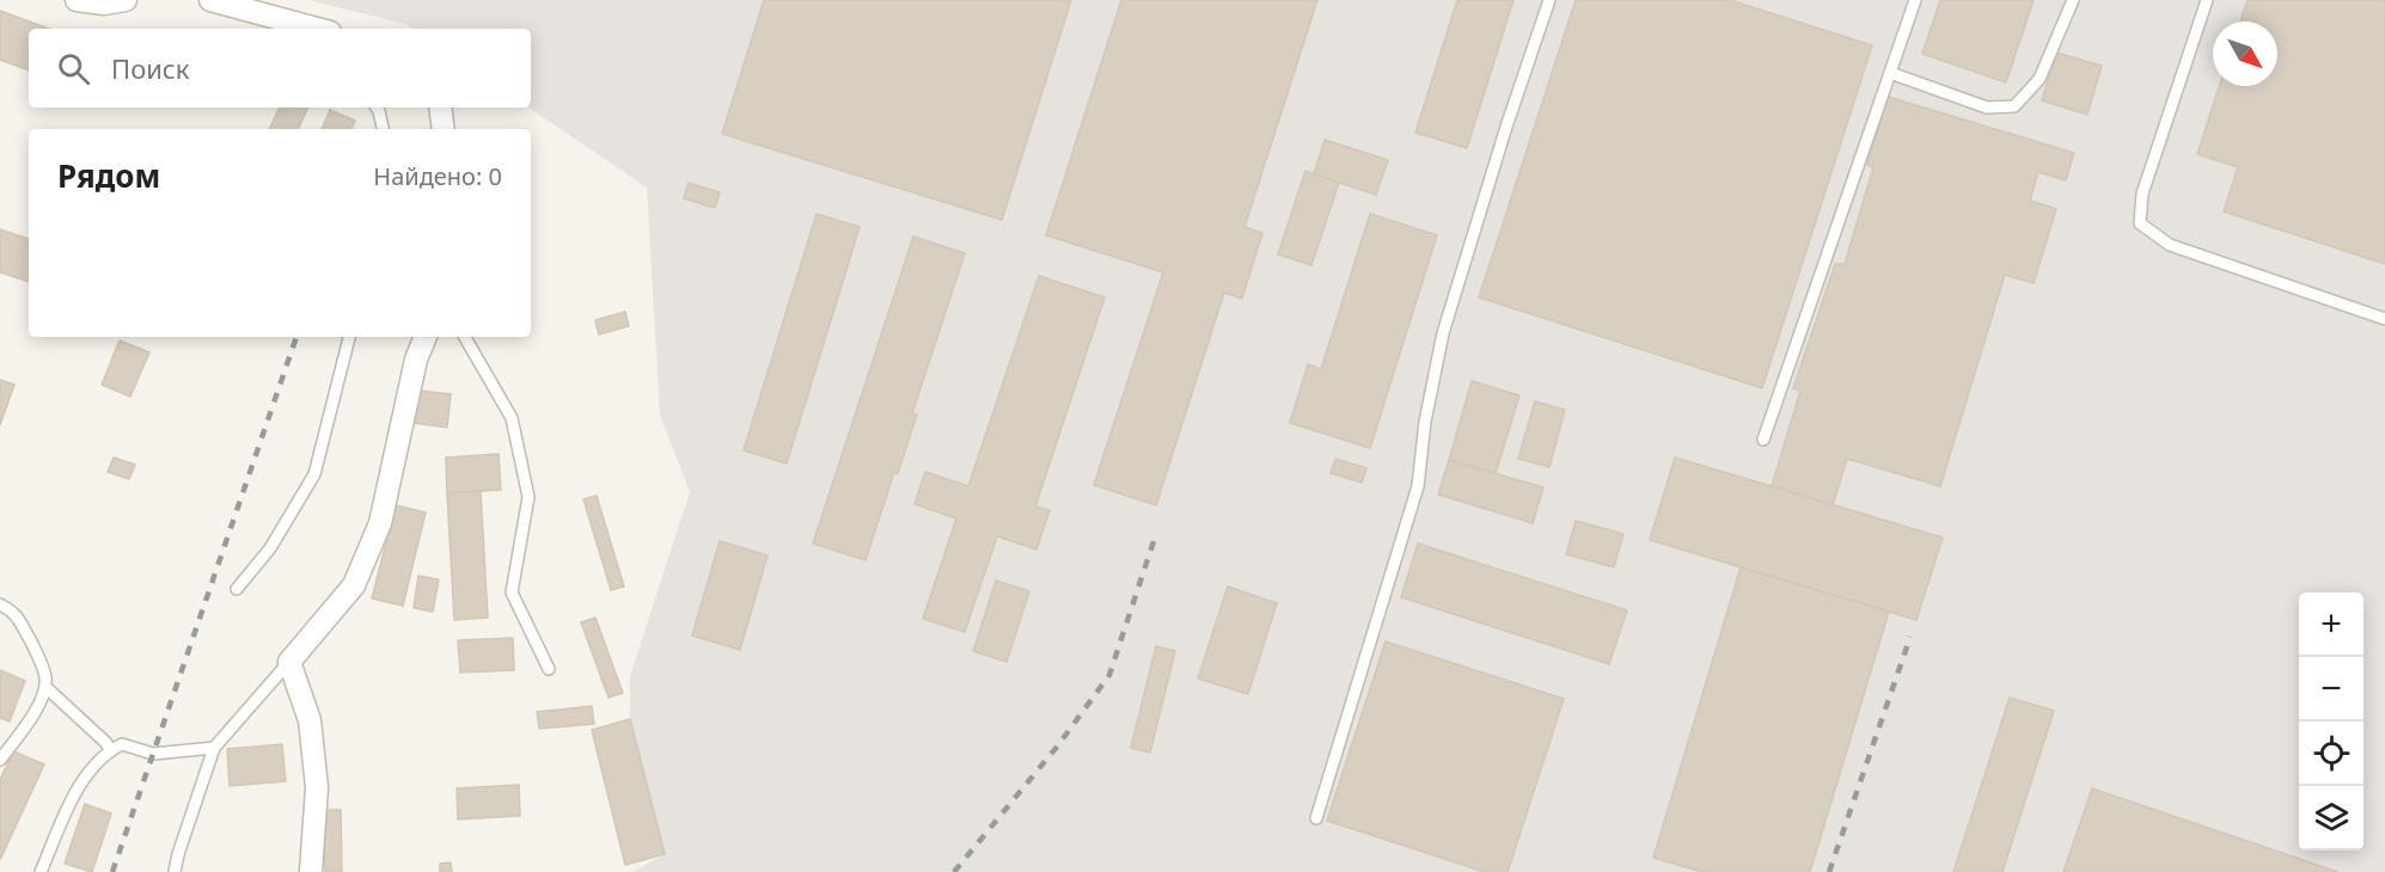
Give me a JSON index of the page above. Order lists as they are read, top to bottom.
{
  "north": "bottom right",
  "page": {
    "search": "Поиск",
    "heading": ["Рядом", "Найдено: 0"],
    "map_buttons": ["+", "−"]
  }
}
